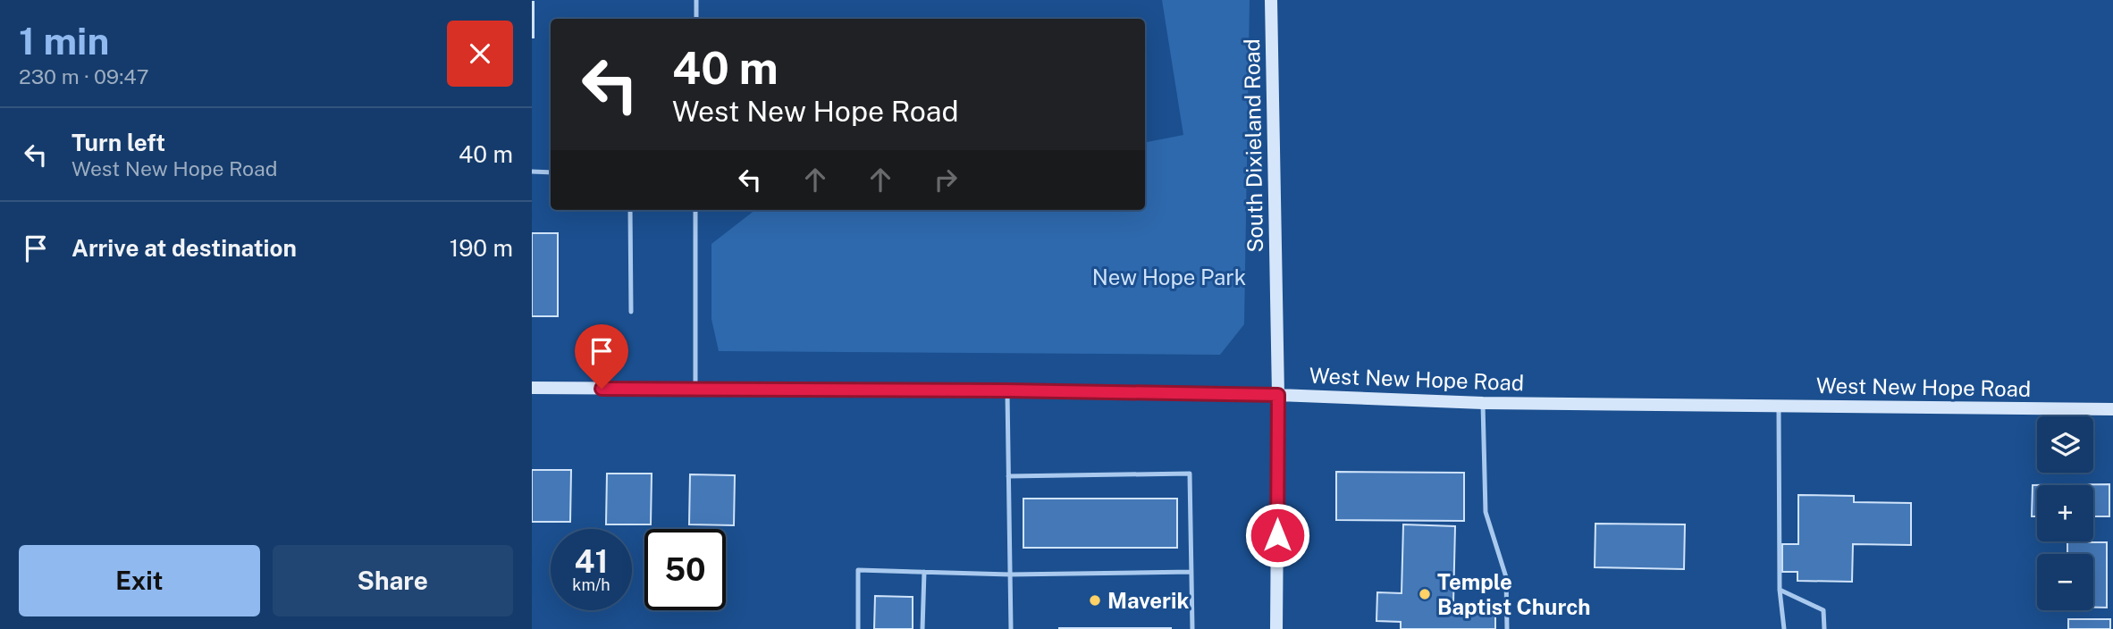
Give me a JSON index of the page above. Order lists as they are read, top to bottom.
{
  "streets": {
    "main road": ["South Dixieland Road", "West New Hope Road"]
  },
  "crossings": [
    ["South Dixieland Road", "West New Hope Road"]
  ],
  "parks": ["New Hope Park"],
  "places": ["Temple Baptist Church", "Maverik"],
  "page": {
    "heading": ["1 min", "230 m · 09:47"],
    "turn": ["40 m", "West New Hope Road"],
    "list": [
      {
        "name": "Turn left",
        "note": "West New Hope Road",
        "value": "40 m"
      },
      {
        "name": "Arrive at destination",
        "value": "190 m"
      }
    ],
    "map_buttons": ["+", "−"],
    "speed": "41 km/h",
    "limit": "50",
    "buttons": ["Exit", "Share"]
  }
}
